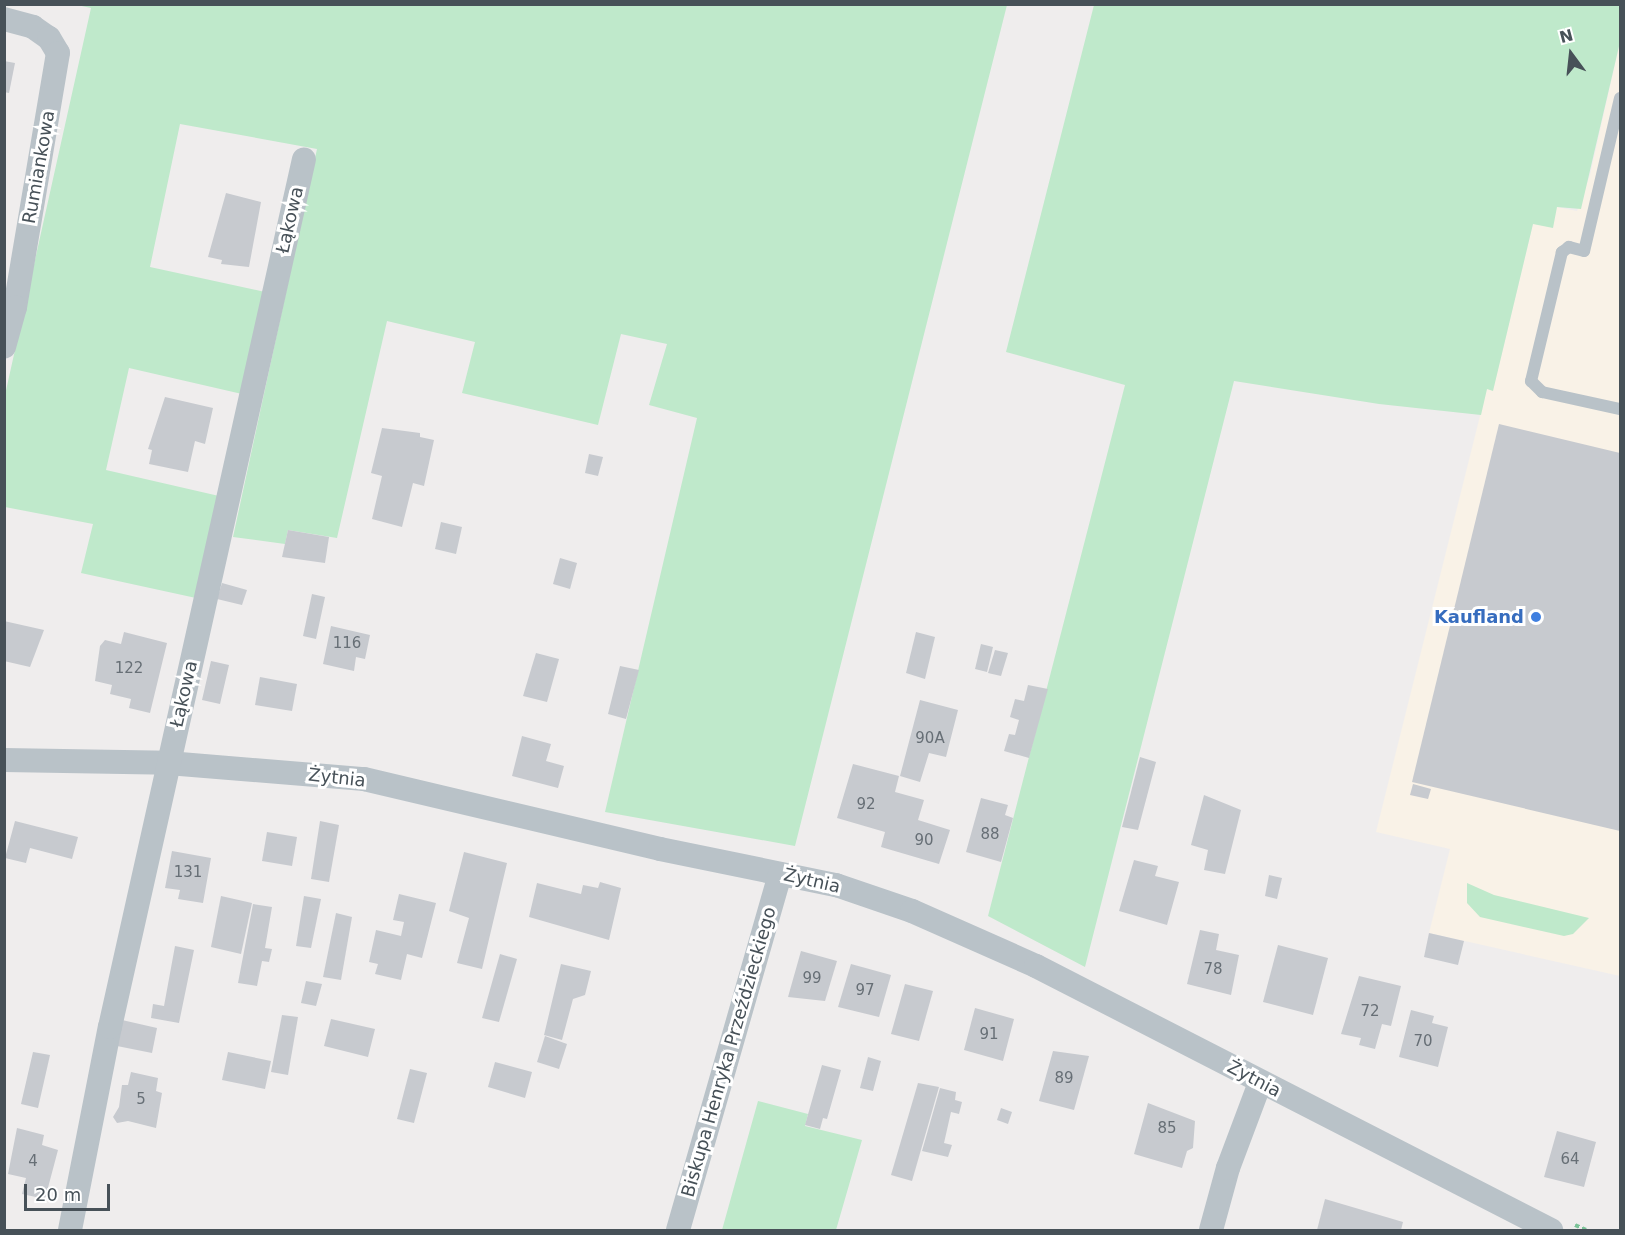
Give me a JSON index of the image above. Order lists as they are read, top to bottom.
{
  "streets": {
    "street": [
      "Rumiankowa",
      "Łąkowa",
      "Żytnia",
      "Biskupa Henryka Przeździeckiego"
    ]
  },
  "crossings": [
    ["Łąkowa", "Żytnia"],
    ["Żytnia", "Biskupa Henryka Przeździeckiego"]
  ],
  "places": ["Kaufland"],
  "house_numbers": [
    "116",
    "122",
    "90A",
    "92",
    "88",
    "90",
    "131",
    "78",
    "99",
    "97",
    "72",
    "91",
    "70",
    "89",
    "5",
    "85",
    "64",
    "4"
  ],
  "scale_bar": "20 m",
  "north": "top"
}
